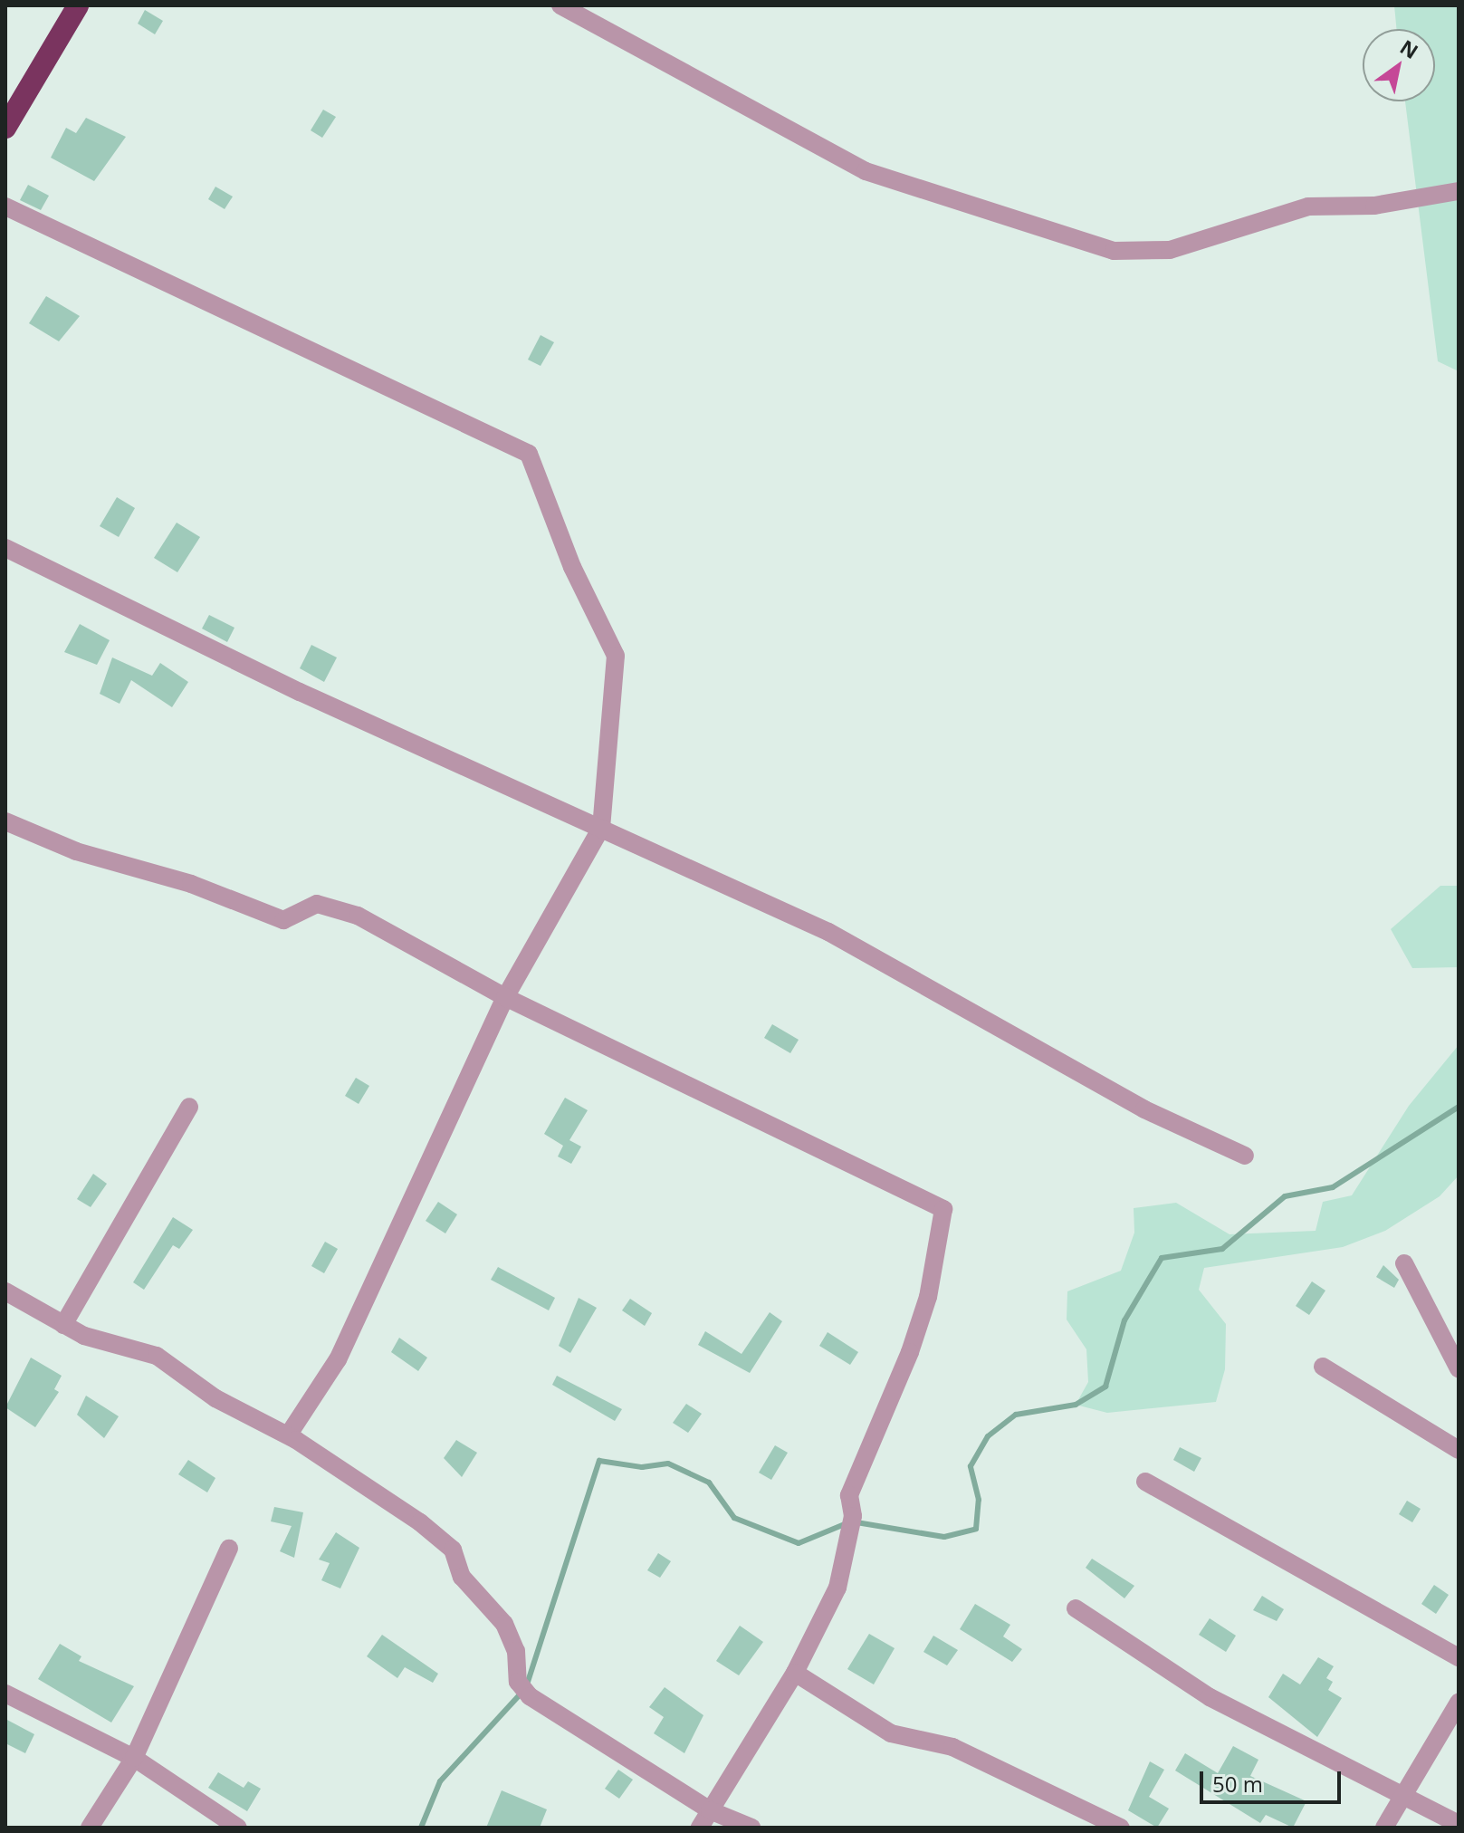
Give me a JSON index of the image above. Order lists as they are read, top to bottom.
{
  "scale_bar": "50 m",
  "north": "top right"
}
